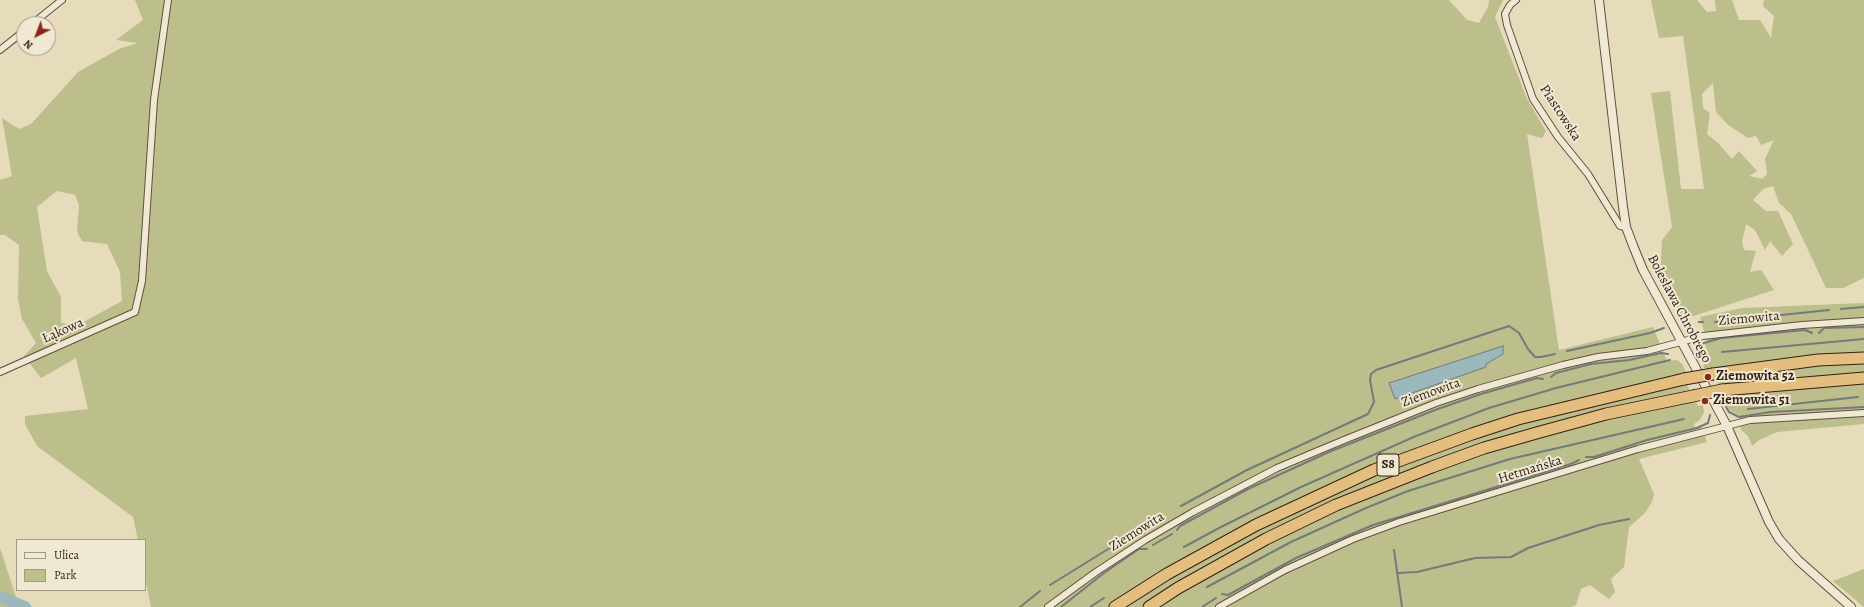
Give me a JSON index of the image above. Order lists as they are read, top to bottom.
{
  "streets": {
    "highway": ["S8"],
    "street": [
      "Piastowska",
      "Bolesława Chrobrego",
      "Ziemowita",
      "Łąkowa",
      "Hetmańska"
    ]
  },
  "crossings": [
    ["Piastowska", "Bolesława Chrobrego"],
    ["Bolesława Chrobrego", "Ziemowita"],
    ["Bolesława Chrobrego", "Hetmańska"]
  ],
  "places": ["Ziemowita 52", "Ziemowita 51"],
  "legend": ["Ulica", "Park"],
  "north": "bottom left"
}
